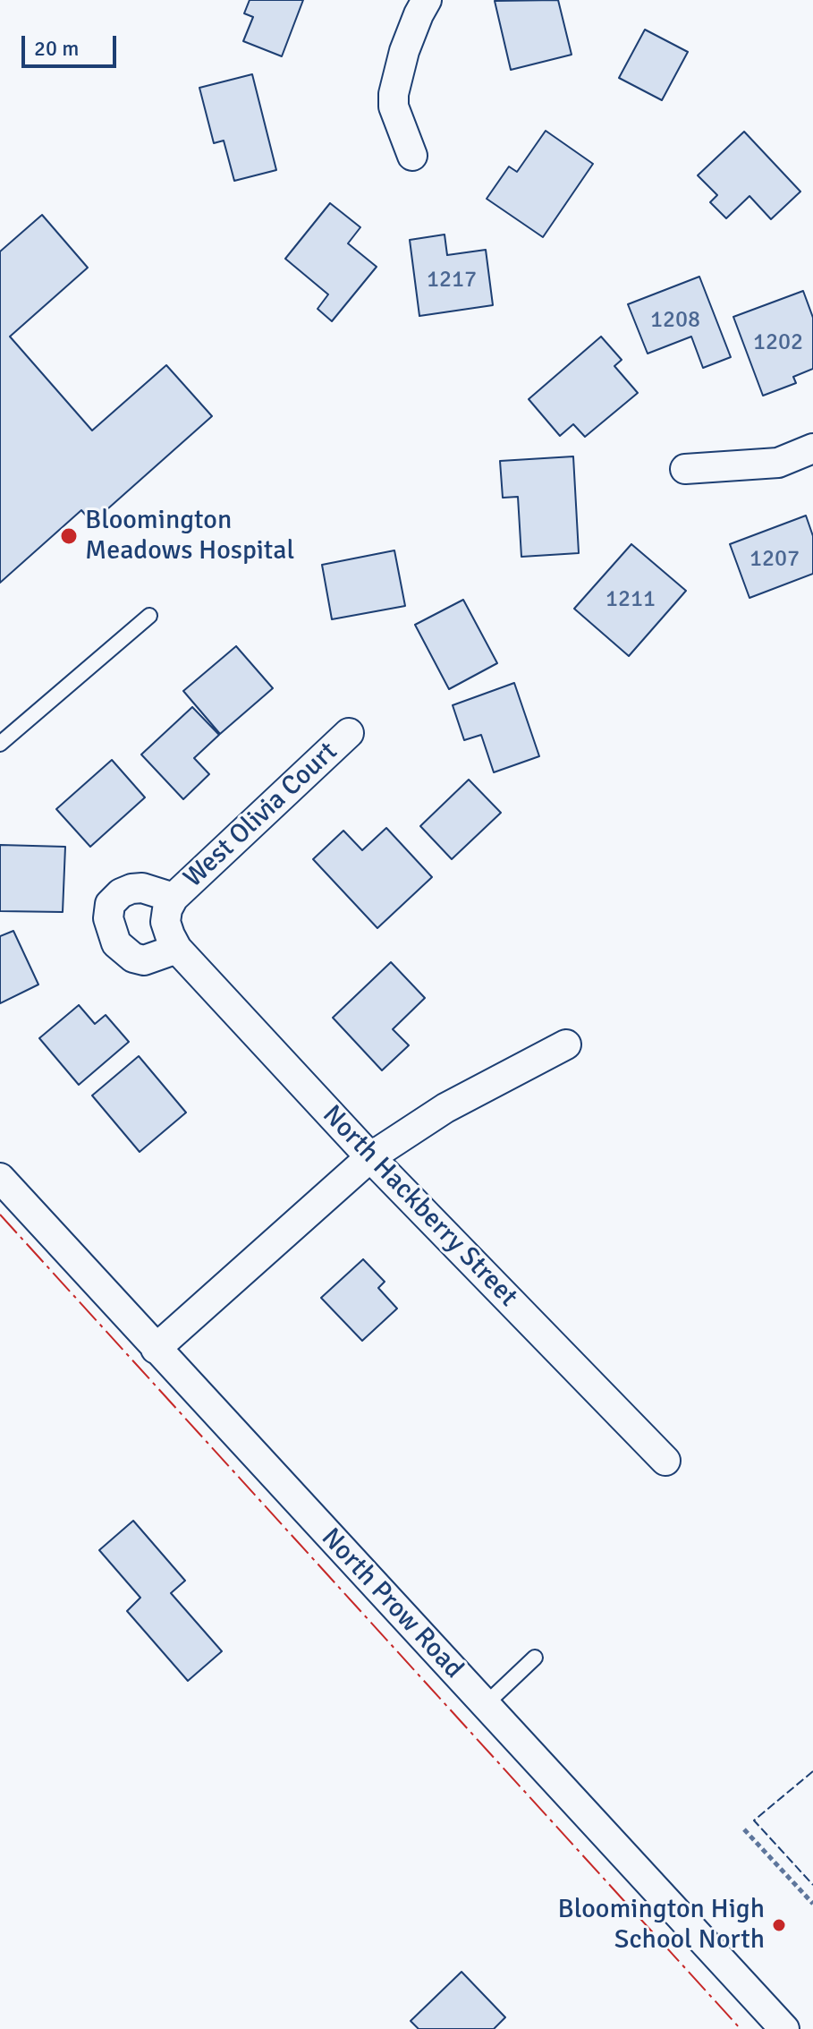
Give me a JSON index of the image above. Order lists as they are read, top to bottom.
{
  "streets": {
    "street": ["West Olivia Court", "North Hackberry Street", "North Prow Road"]
  },
  "crossings": [
    ["West Olivia Court", "North Hackberry Street"]
  ],
  "places": ["Bloomington Meadows Hospital", "Bloomington High School North"],
  "house_numbers": [
    "1217",
    "1208",
    "1202",
    "1207",
    "1211"
  ],
  "scale_bar": "20 m"
}
